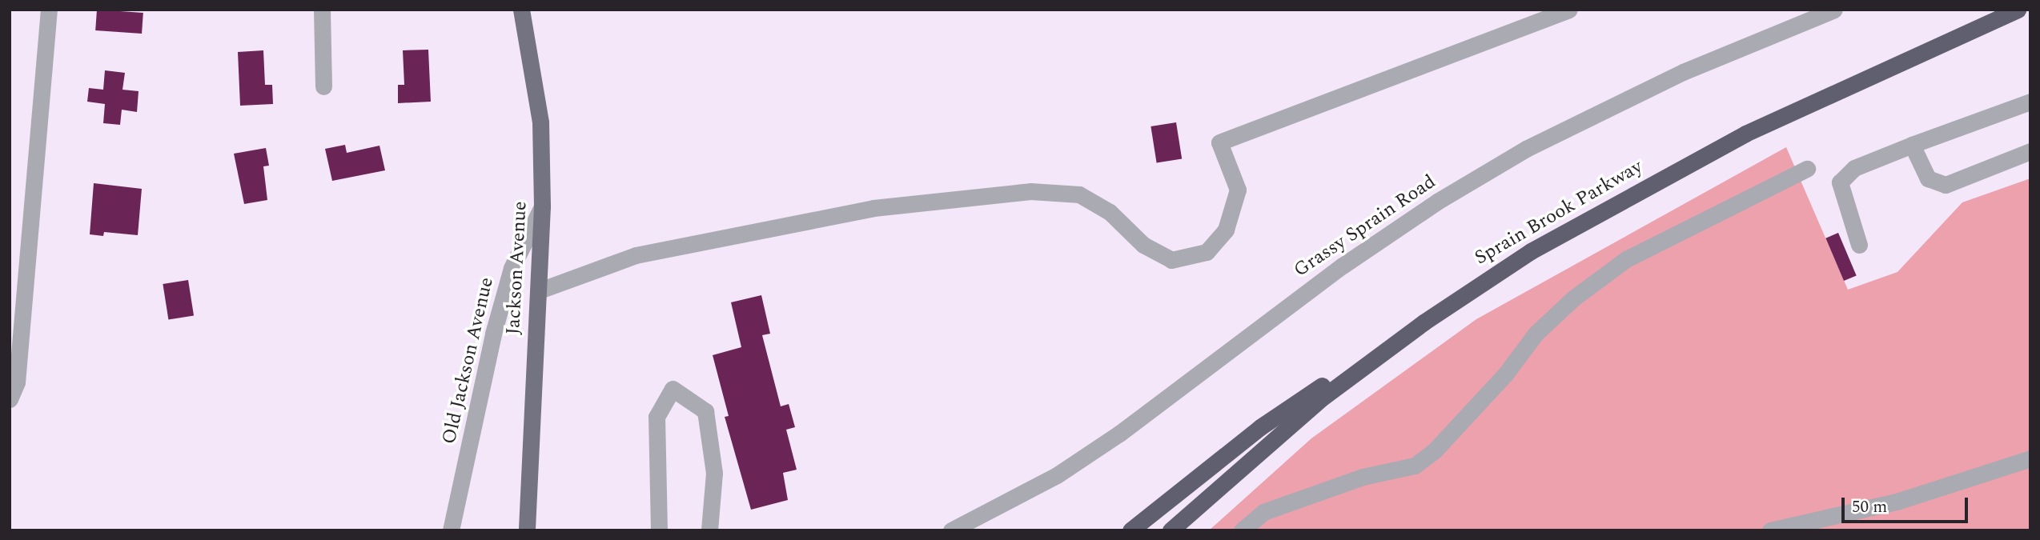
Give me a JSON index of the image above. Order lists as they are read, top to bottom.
{
  "streets": {
    "highway": ["Sprain Brook Parkway"],
    "main road": ["Jackson Avenue"],
    "street": ["Grassy Sprain Road", "Old Jackson Avenue"]
  },
  "crossings": [
    ["Jackson Avenue", "Old Jackson Avenue"]
  ],
  "scale_bar": "50 m"
}
